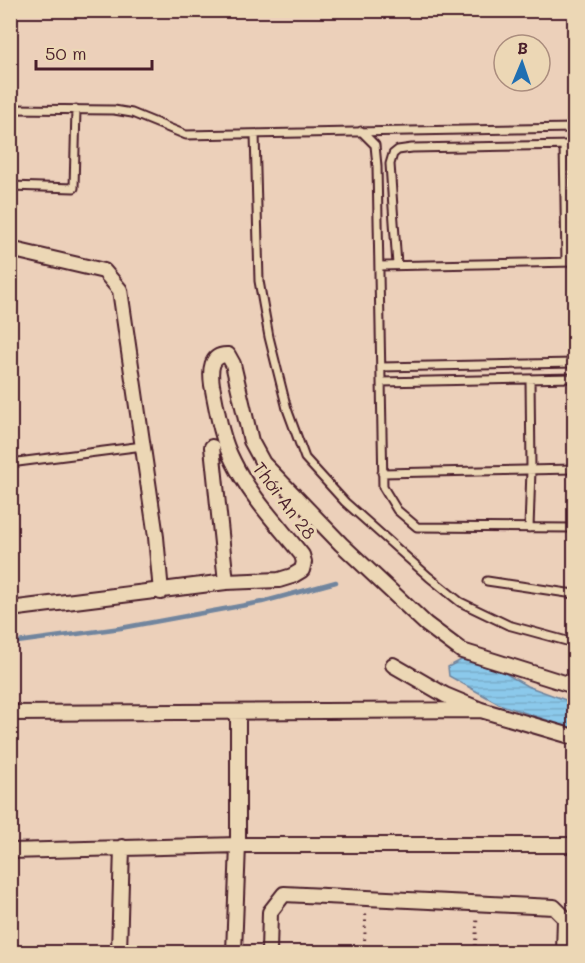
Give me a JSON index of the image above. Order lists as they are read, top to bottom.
{
  "streets": {
    "street": ["Thới An 28"]
  },
  "scale_bar": "50 m",
  "north": "top"
}
